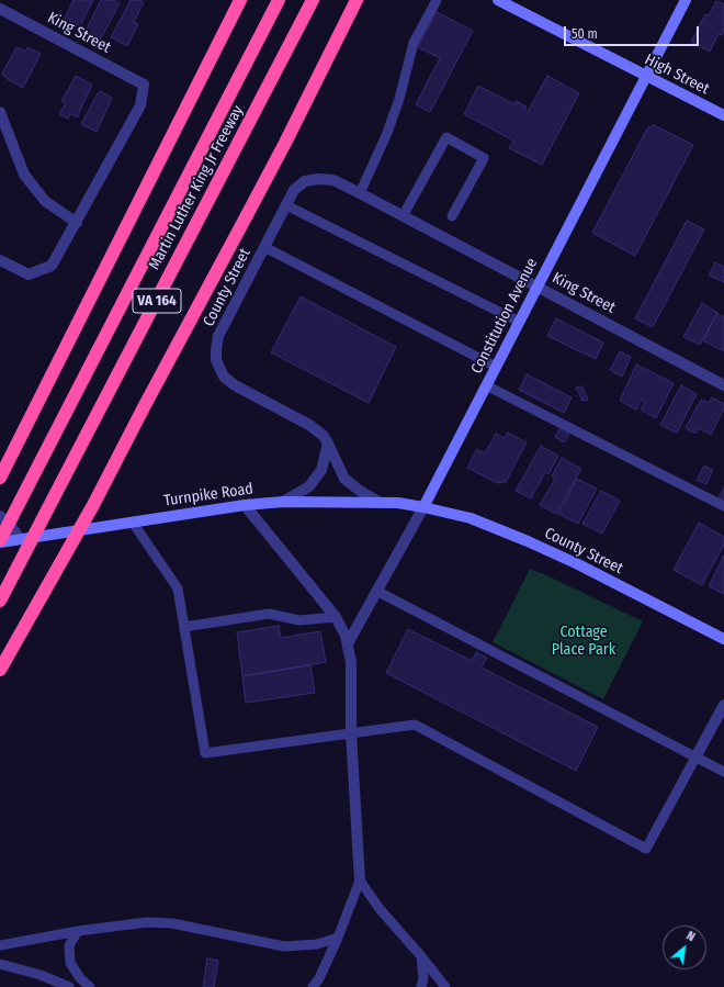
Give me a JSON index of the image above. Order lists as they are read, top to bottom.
{
  "streets": {
    "highway": ["Martin Luther King Jr Freeway", "VA 164"],
    "street": [
      "King Street",
      "High Street",
      "County Street",
      "Constitution Avenue",
      "Turnpike Road"
    ]
  },
  "crossings": [
    ["King Street", "County Street"],
    ["King Street", "Constitution Avenue"],
    ["High Street", "Constitution Avenue"],
    ["Martin Luther King Jr Freeway", "Turnpike Road"],
    ["County Street", "Constitution Avenue"],
    ["County Street", "Turnpike Road"],
    ["Constitution Avenue", "Turnpike Road"]
  ],
  "parks": ["Cottage Place Park"],
  "scale_bar": "50 m",
  "north": "top right"
}
